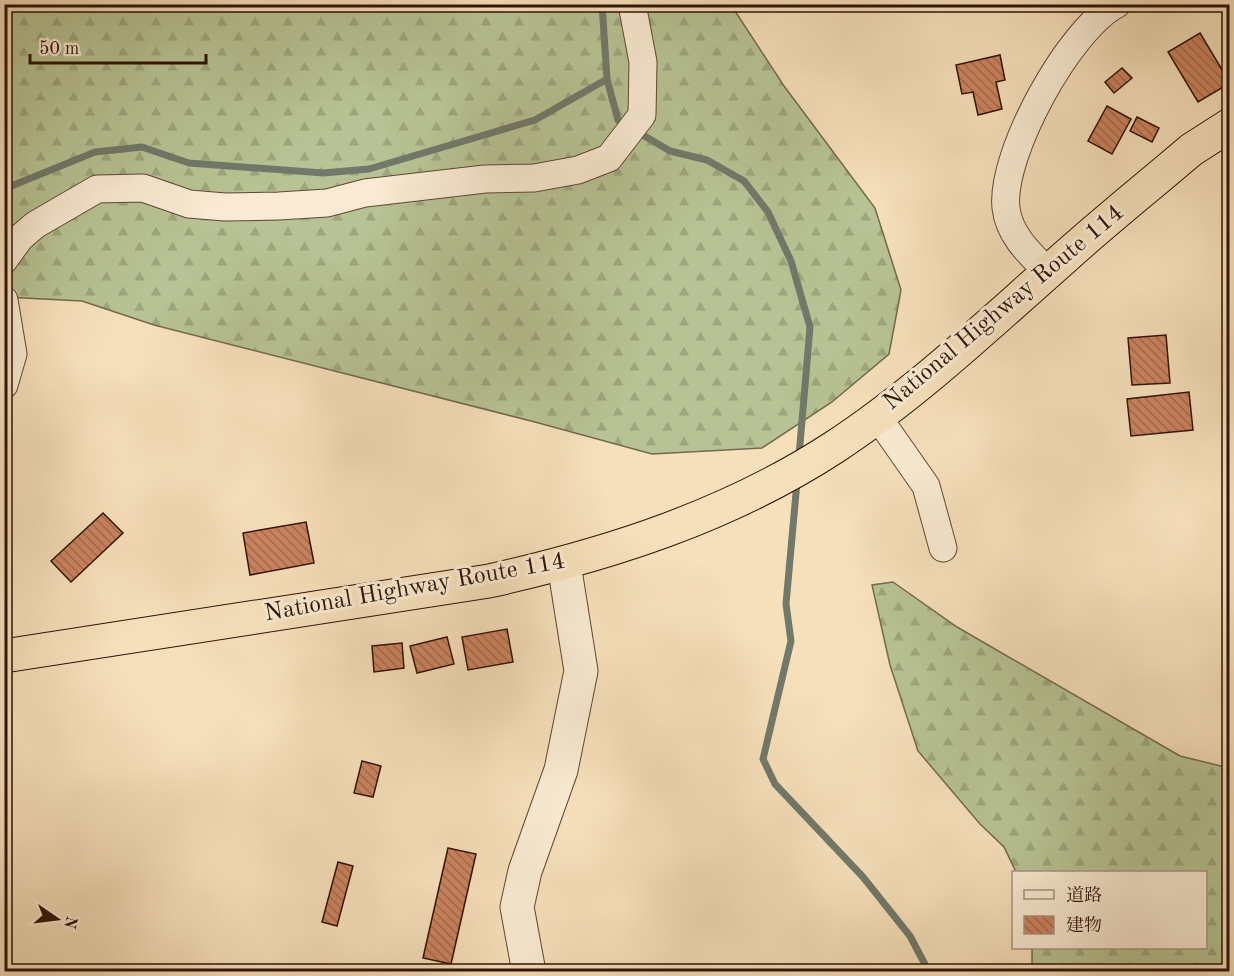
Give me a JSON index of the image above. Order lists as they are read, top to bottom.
{
  "streets": {
    "highway": ["National Highway Route 114"]
  },
  "legend": ["道路", "建物"],
  "scale_bar": "50 m",
  "north": "right"
}
